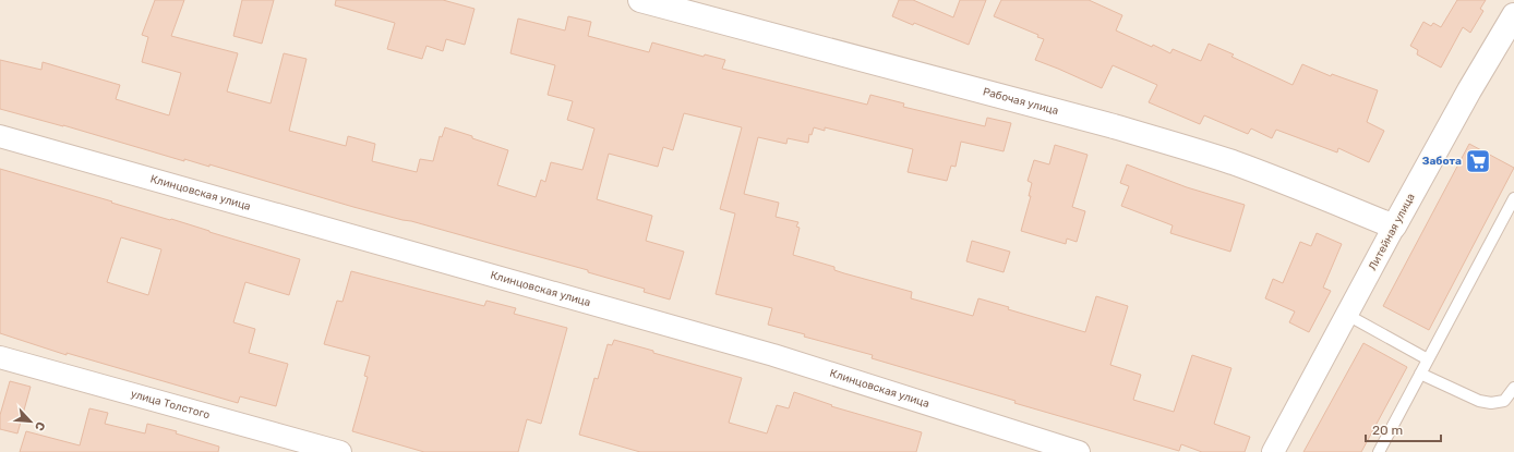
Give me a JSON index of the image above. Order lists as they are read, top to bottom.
{
  "streets": {
    "street": [
      "Рабочая улица",
      "Клинцовская улица",
      "Литейная улица",
      "улица Толстого"
    ]
  },
  "crossings": [
    ["Рабочая улица", "Литейная улица"]
  ],
  "places": {
    "supermarket": ["Забота"]
  },
  "scale_bar": "20 m",
  "north": "bottom right"
}
